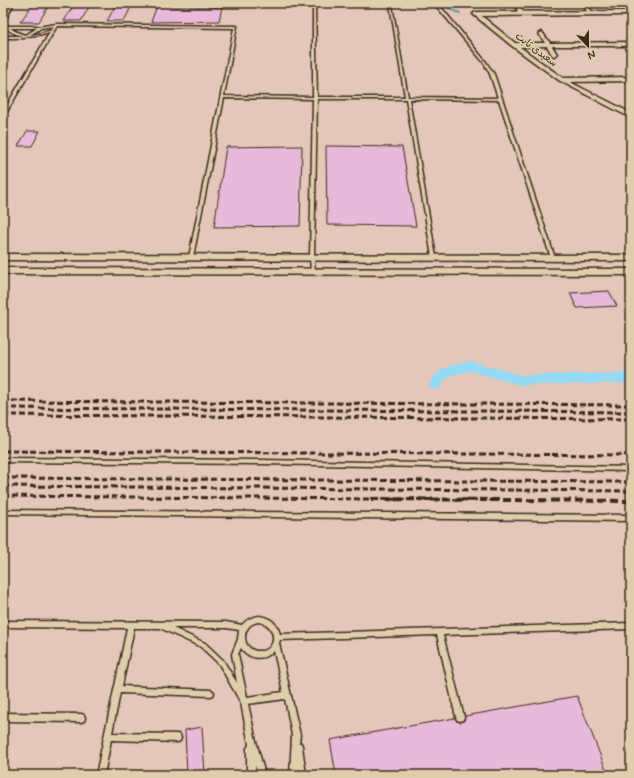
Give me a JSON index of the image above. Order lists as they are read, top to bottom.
{
  "streets": {
    "street": ["سعیدی ثابت"]
  },
  "north": "bottom"
}
